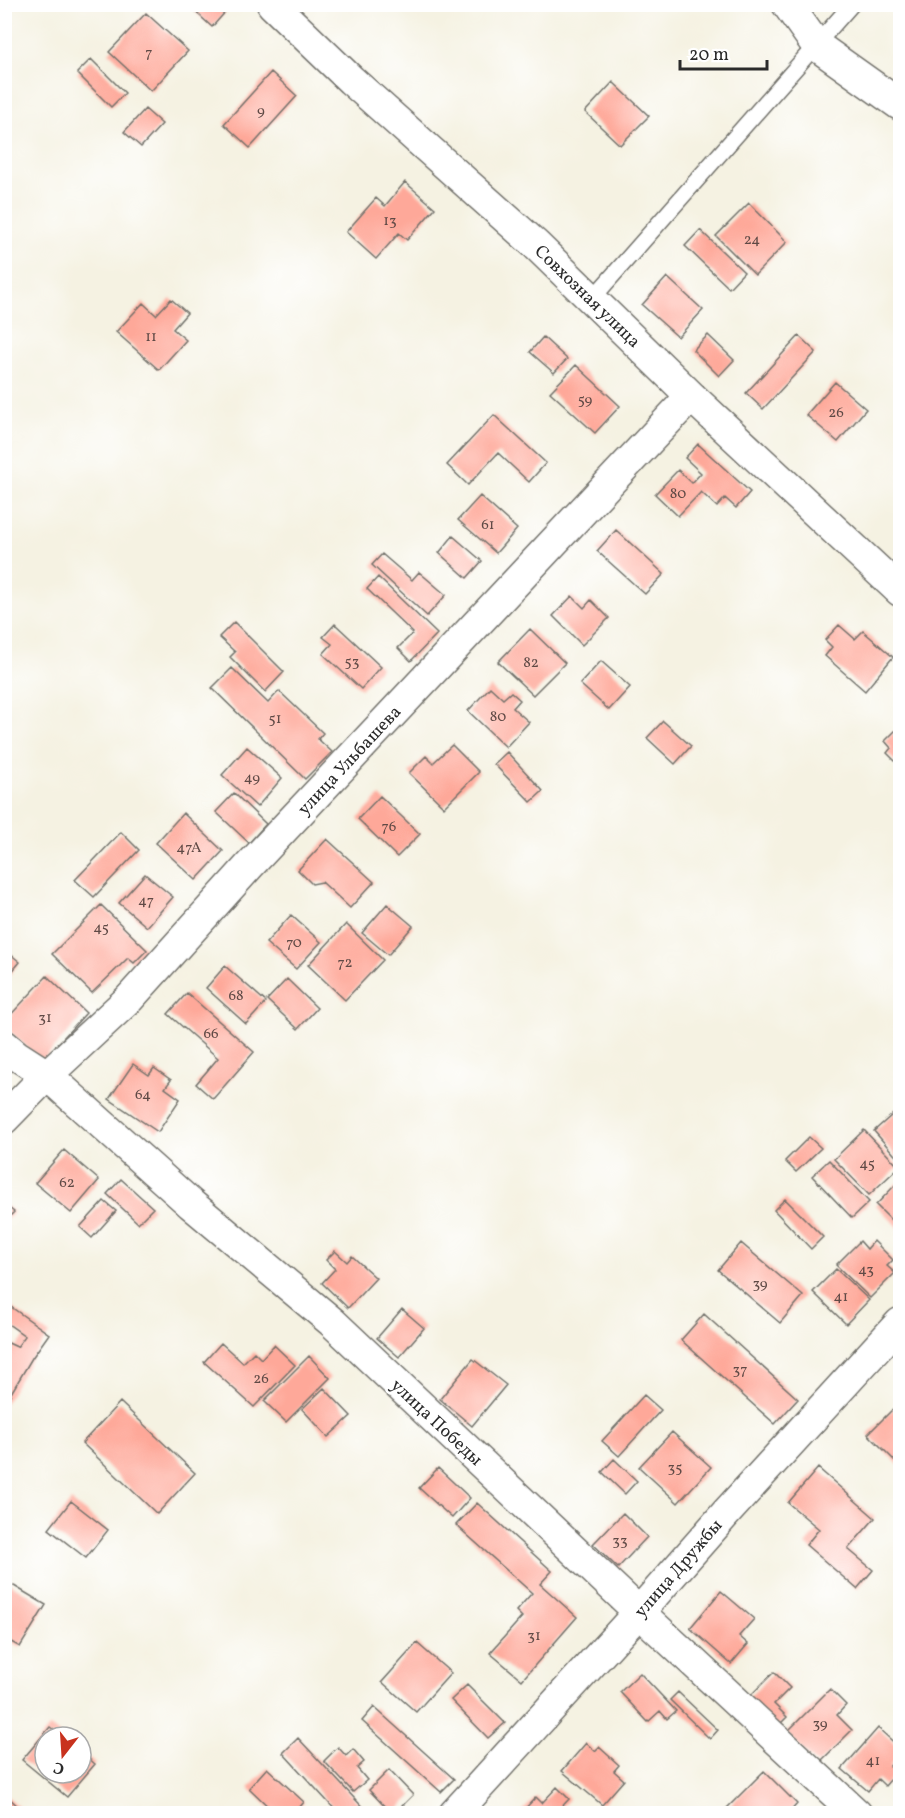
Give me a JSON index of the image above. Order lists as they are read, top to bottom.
{
  "streets": {
    "street": [
      "Совхозная улица",
      "улица Ульбашева",
      "улица Победы",
      "улица Дружбы"
    ]
  },
  "crossings": [
    ["Совхозная улица", "улица Ульбашева"],
    ["улица Ульбашева", "улица Победы"],
    ["улица Победы", "улица Дружбы"]
  ],
  "house_numbers": [
    "7",
    "9",
    "13",
    "24",
    "11",
    "59",
    "26",
    "80",
    "61",
    "53",
    "82",
    "80",
    "51",
    "49",
    "76",
    "47А",
    "47",
    "45",
    "70",
    "72",
    "68",
    "31",
    "66",
    "64",
    "45",
    "62",
    "43",
    "39",
    "41",
    "37",
    "26",
    "35",
    "33",
    "31",
    "39",
    "41"
  ],
  "scale_bar": "20 m",
  "north": "bottom"
}
